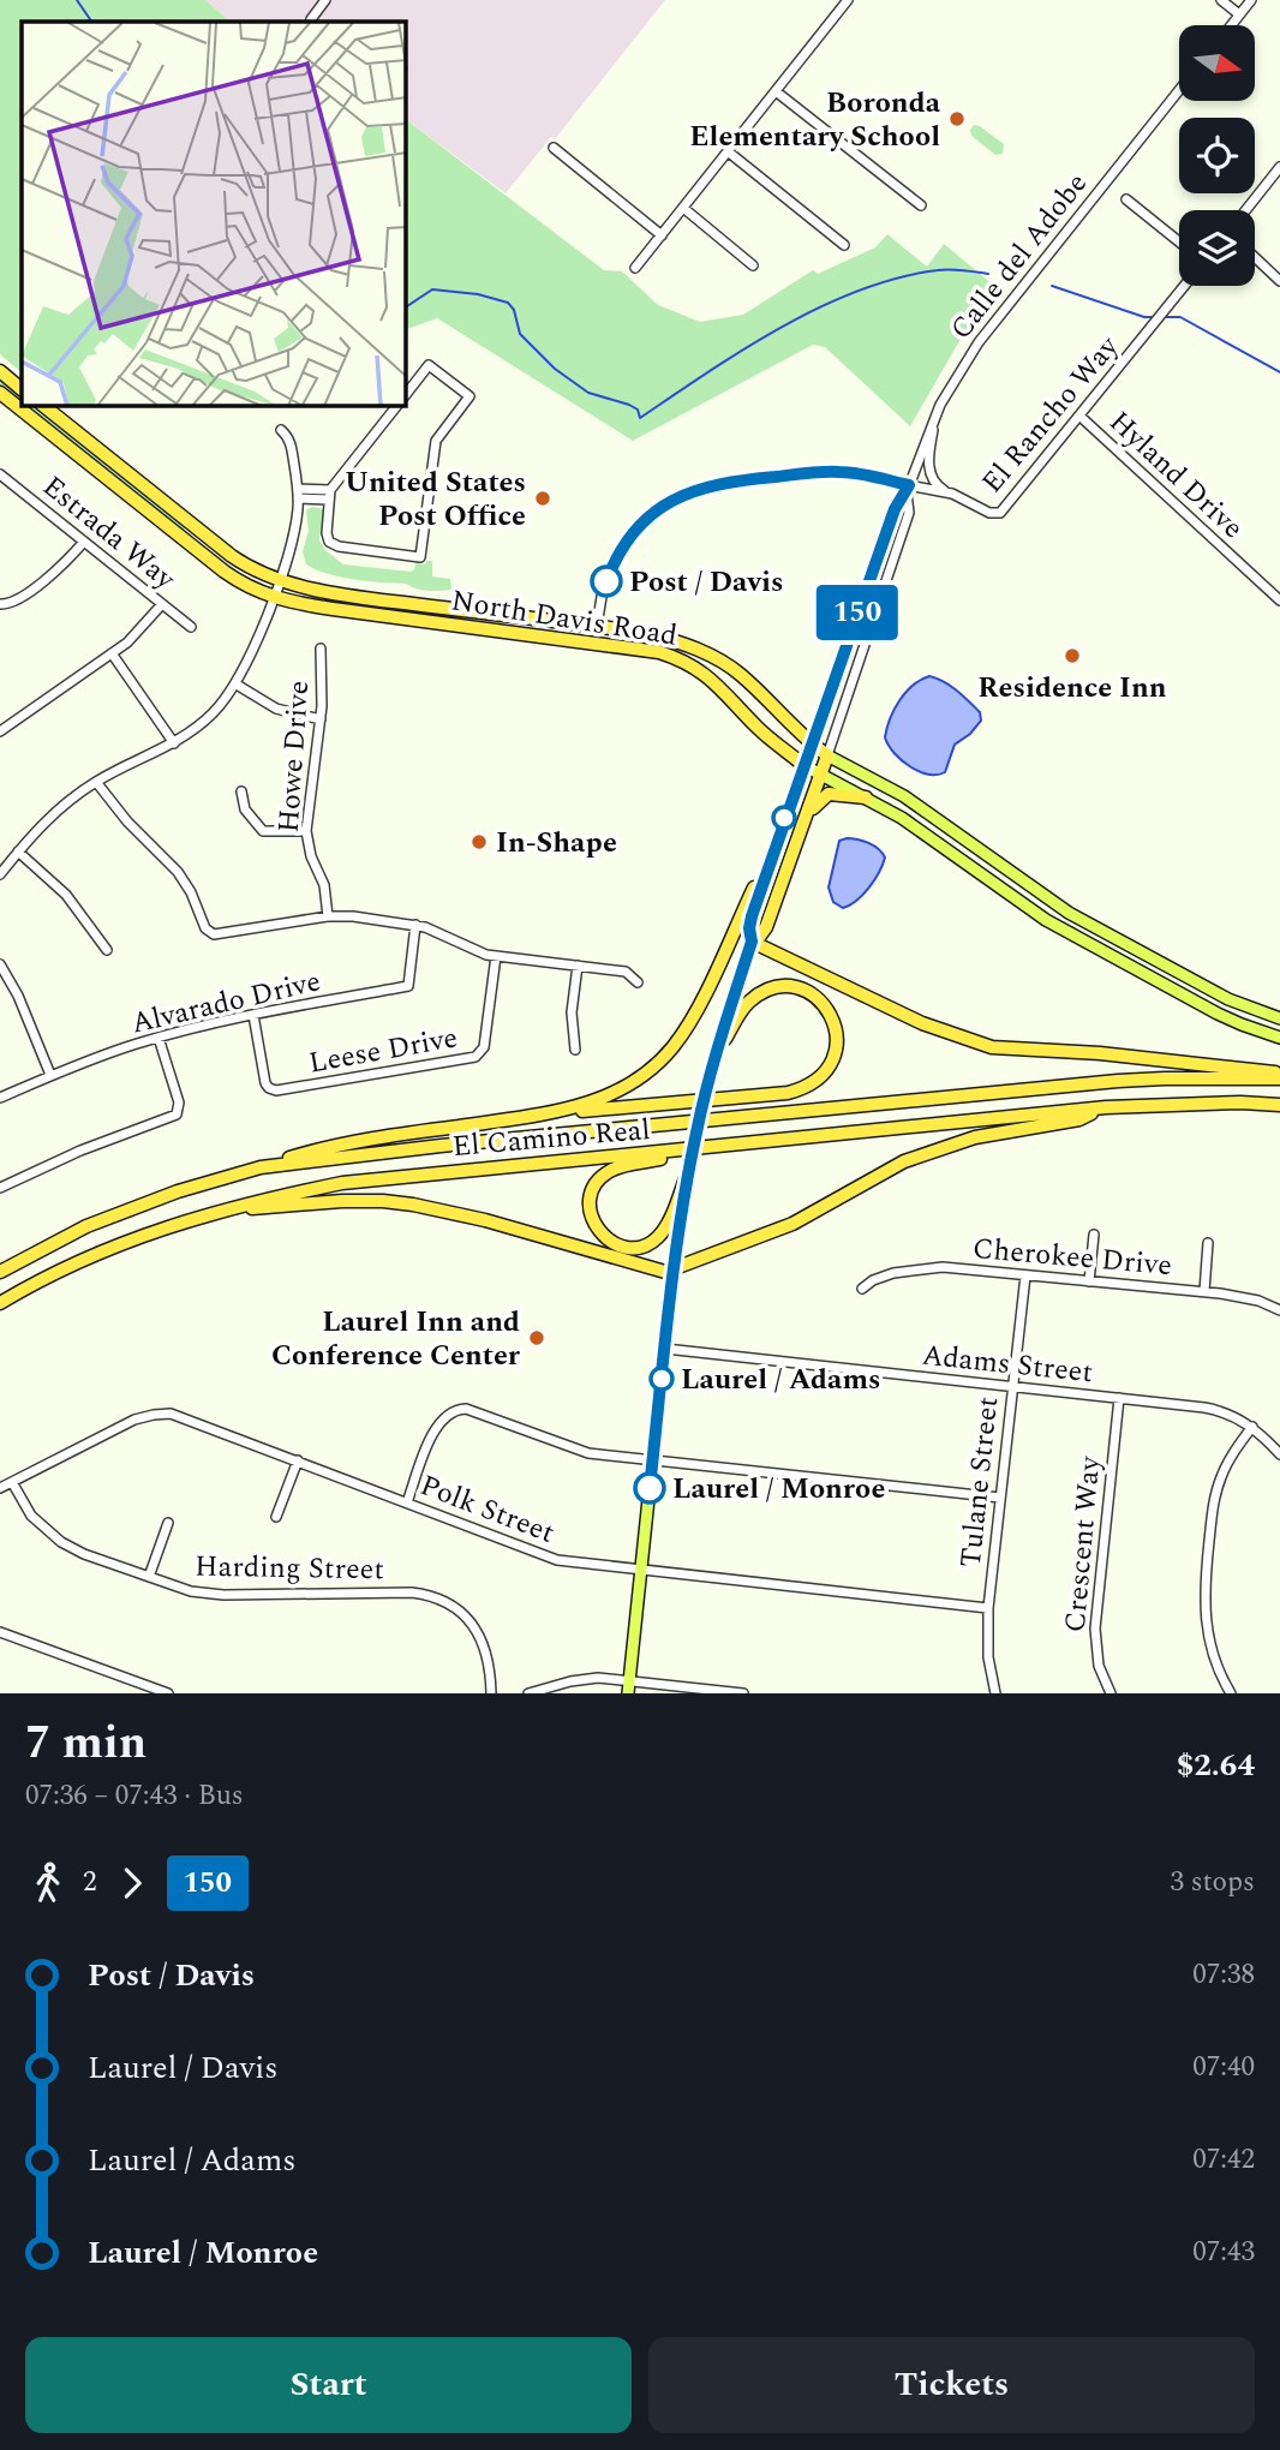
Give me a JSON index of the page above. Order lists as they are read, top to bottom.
{
  "streets": {
    "highway": ["North Davis Road", "El Camino Real"],
    "street": [
      "Calle del Adobe",
      "El Rancho Way",
      "Hyland Drive",
      "Estrada Way",
      "Howe Drive",
      "Alvarado Drive",
      "Leese Drive",
      "Cherokee Drive",
      "Adams Street",
      "Tulane Street",
      "Polk Street",
      "Crescent Way",
      "Harding Street"
    ]
  },
  "crossings": [
    ["Calle del Adobe", "El Rancho Way"],
    ["El Rancho Way", "Hyland Drive"],
    ["El Rancho Way", "North Davis Road"],
    ["Alvarado Drive", "Leese Drive"],
    ["Cherokee Drive", "Tulane Street"],
    ["Adams Street", "Tulane Street"],
    ["Adams Street", "Crescent Way"],
    ["Tulane Street", "Polk Street"],
    ["Polk Street", "Harding Street"]
  ],
  "places": [
    "Boronda Elementary School",
    "United States Post Office",
    "Post / Davis",
    "Residence Inn",
    "In-Shape",
    "Laurel Inn and Conference Center",
    "Laurel / Adams",
    "Laurel / Monroe"
  ],
  "lines": ["bus line 150"],
  "north": "right",
  "page": {
    "on_map": "150",
    "heading": ["7 min", "07:36 – 07:43 · Bus", "$2.64"],
    "legs": ["2", "150", "3 stops"],
    "list": [
      {
        "name": "Post / Davis",
        "value": "07:38"
      },
      {
        "name": "Laurel / Davis",
        "value": "07:40"
      },
      {
        "name": "Laurel / Adams",
        "value": "07:42"
      },
      {
        "name": "Laurel / Monroe",
        "value": "07:43"
      }
    ],
    "buttons": ["Start", "Tickets"]
  }
}
